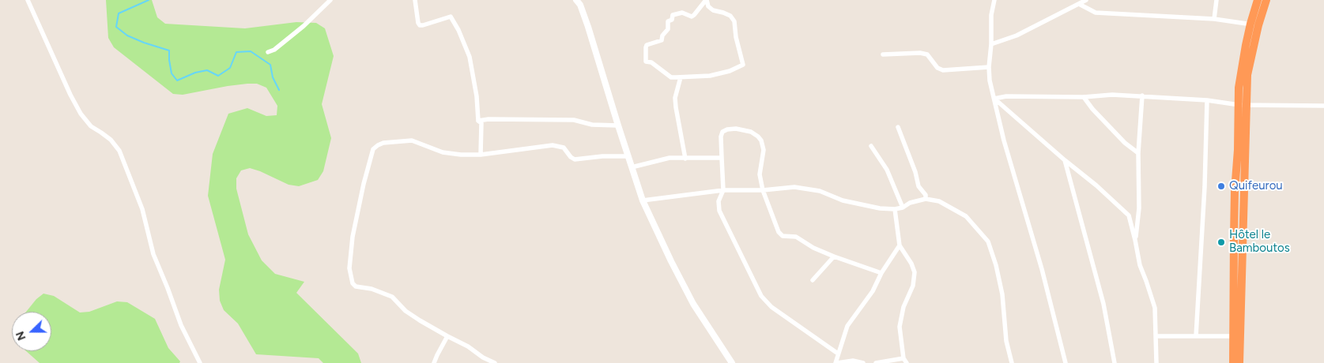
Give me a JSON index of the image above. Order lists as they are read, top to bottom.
{
  "places": ["Quifeurou", "Hôtel le Bamboutos"],
  "north": "left"
}
